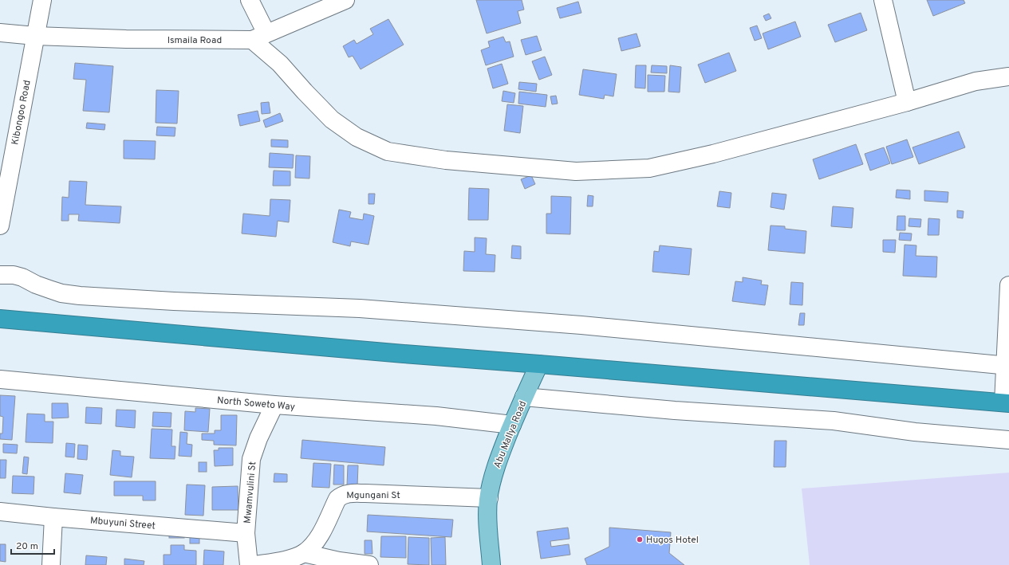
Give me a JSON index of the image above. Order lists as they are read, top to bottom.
{
  "streets": {
    "main road": ["Abu Mallya Road"],
    "street": [
      "Ismaila Road",
      "Kibongoo Road",
      "North Soweto Way",
      "Mwamvulini St",
      "Mgungani St",
      "Mbuyuni Street"
    ]
  },
  "crossings": [
    ["Ismaila Road", "Kibongoo Road"],
    ["North Soweto Way", "Abu Mallya Road"],
    ["North Soweto Way", "Mwamvulini St"],
    ["Abu Mallya Road", "Mgungani St"],
    ["Mwamvulini St", "Mbuyuni Street"]
  ],
  "places": ["Hugos Hotel"],
  "scale_bar": "20 m"
}
